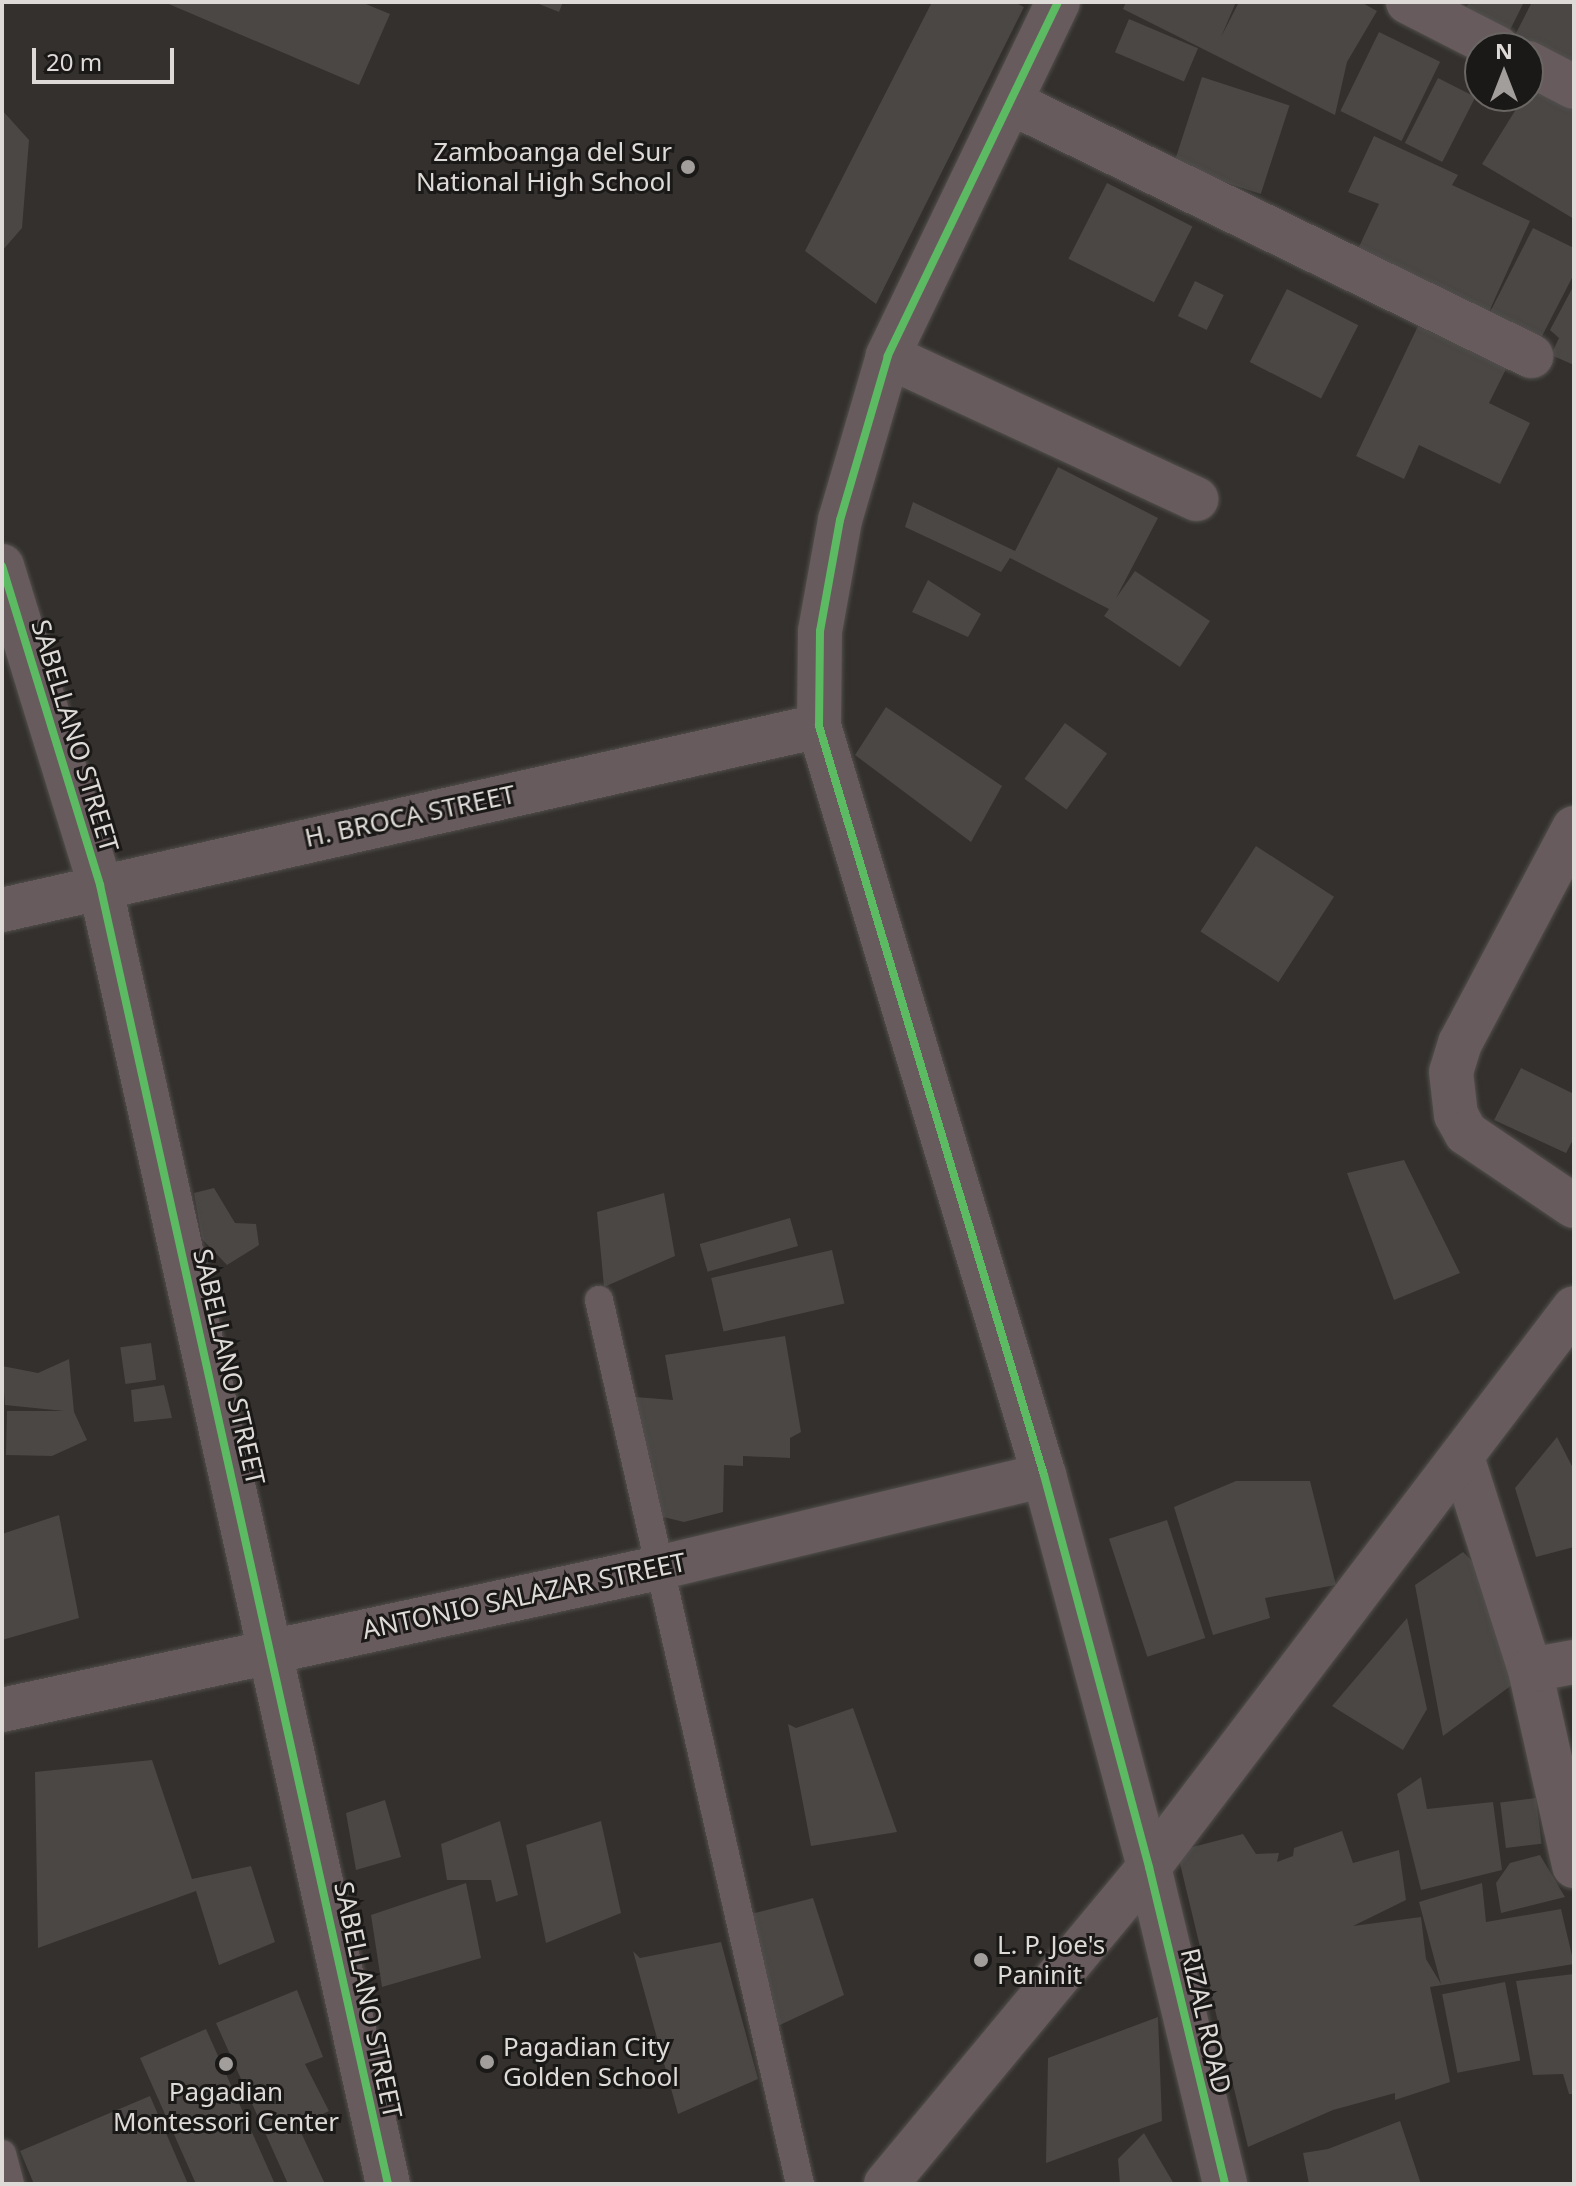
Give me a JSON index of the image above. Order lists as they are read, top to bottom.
{
  "streets": {
    "street": [
      "SABELLANO STREET",
      "H. BROCA STREET",
      "ANTONIO SALAZAR STREET",
      "RIZAL ROAD"
    ]
  },
  "crossings": [
    ["SABELLANO STREET", "H. BROCA STREET"],
    ["SABELLANO STREET", "ANTONIO SALAZAR STREET"],
    ["H. BROCA STREET", "RIZAL ROAD"],
    ["ANTONIO SALAZAR STREET", "RIZAL ROAD"]
  ],
  "places": [
    "Zamboanga del Sur National High School",
    "L. P. Joe's Paninit",
    "Pagadian City Golden School",
    "Pagadian Montessori Center"
  ],
  "scale_bar": "20 m",
  "north": "top"
}
